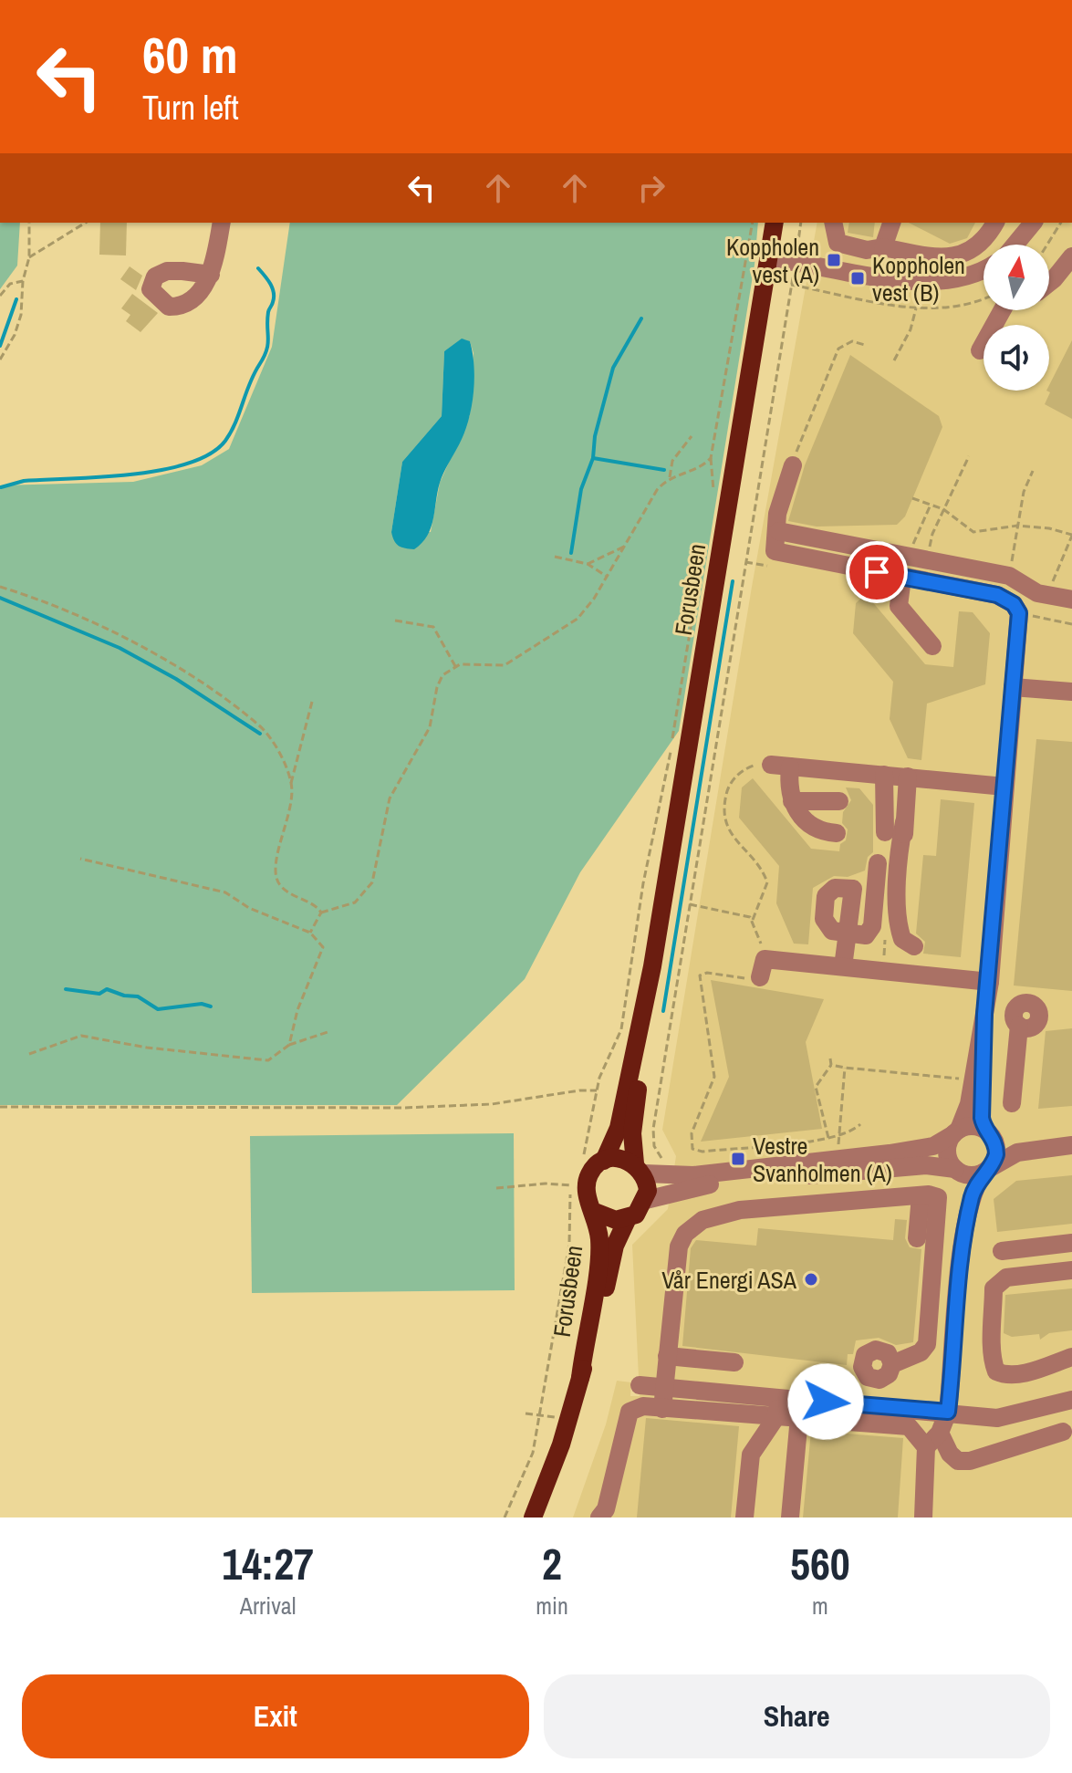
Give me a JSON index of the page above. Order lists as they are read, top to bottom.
{
  "streets": {
    "main road": ["Forusbeen"]
  },
  "places": {
    "transit": ["Koppholen vest (A)", "Koppholen vest (B)", "Vestre Svanholmen (A)"],
    "other": ["Vår Energi ASA"]
  },
  "north": "top",
  "page": {
    "turn": ["60 m", "Turn left"],
    "eta": [
      "14:27",
      "Arrival",
      "2",
      "min",
      "560",
      "m"
    ],
    "buttons": ["Exit", "Share"]
  }
}
